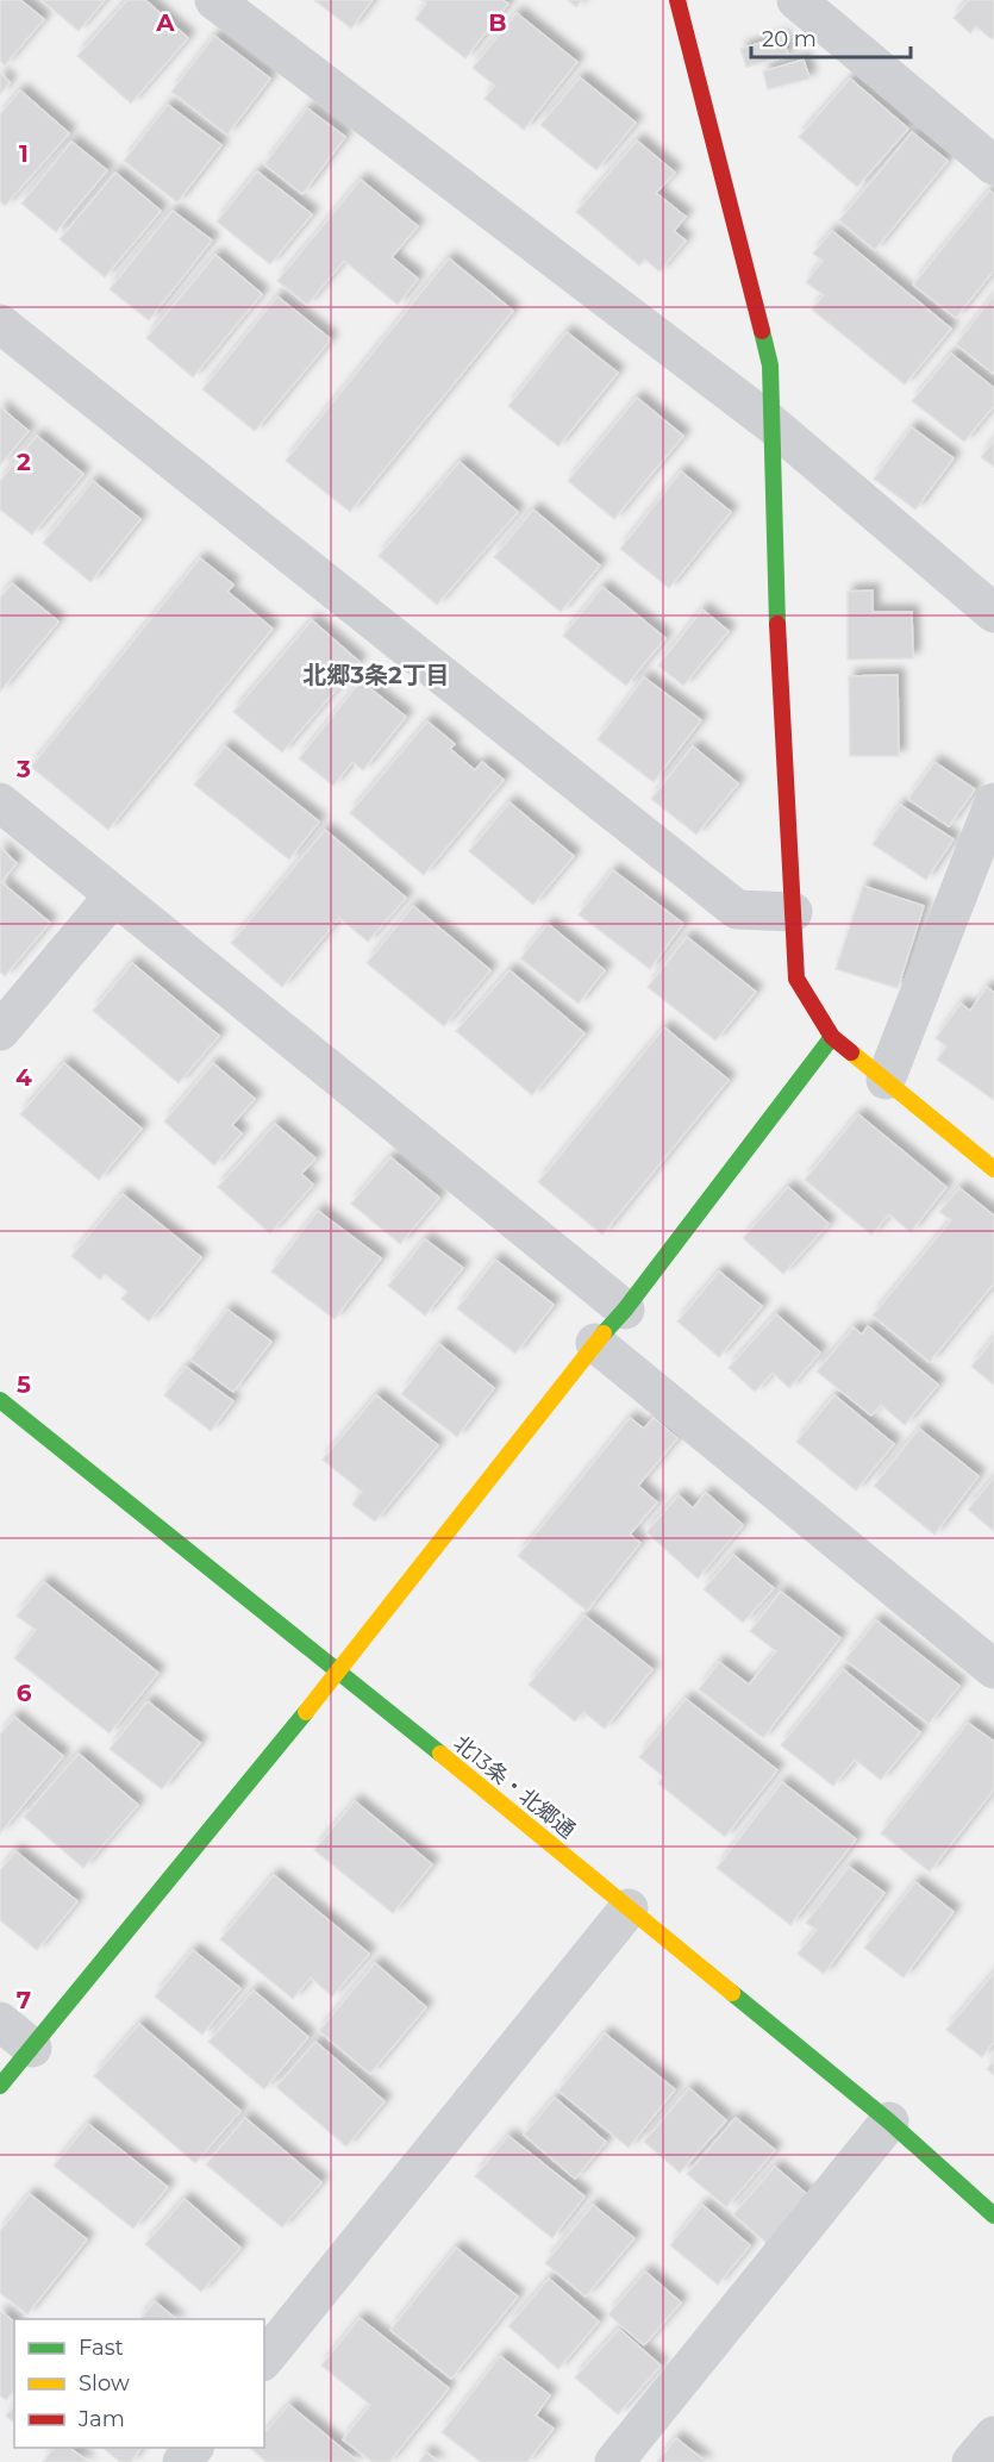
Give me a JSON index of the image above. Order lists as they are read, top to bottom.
{
  "streets": {
    "street": ["北13条・北郷通"]
  },
  "districts": ["北郷3条2丁目"],
  "legend": ["Fast", "Slow", "Jam"],
  "scale_bar": "20 m",
  "grid": {
    "columns": ["A", "B"],
    "rows": [
      "1",
      "2",
      "3",
      "4",
      "5",
      "6",
      "7"
    ]
  }
}
